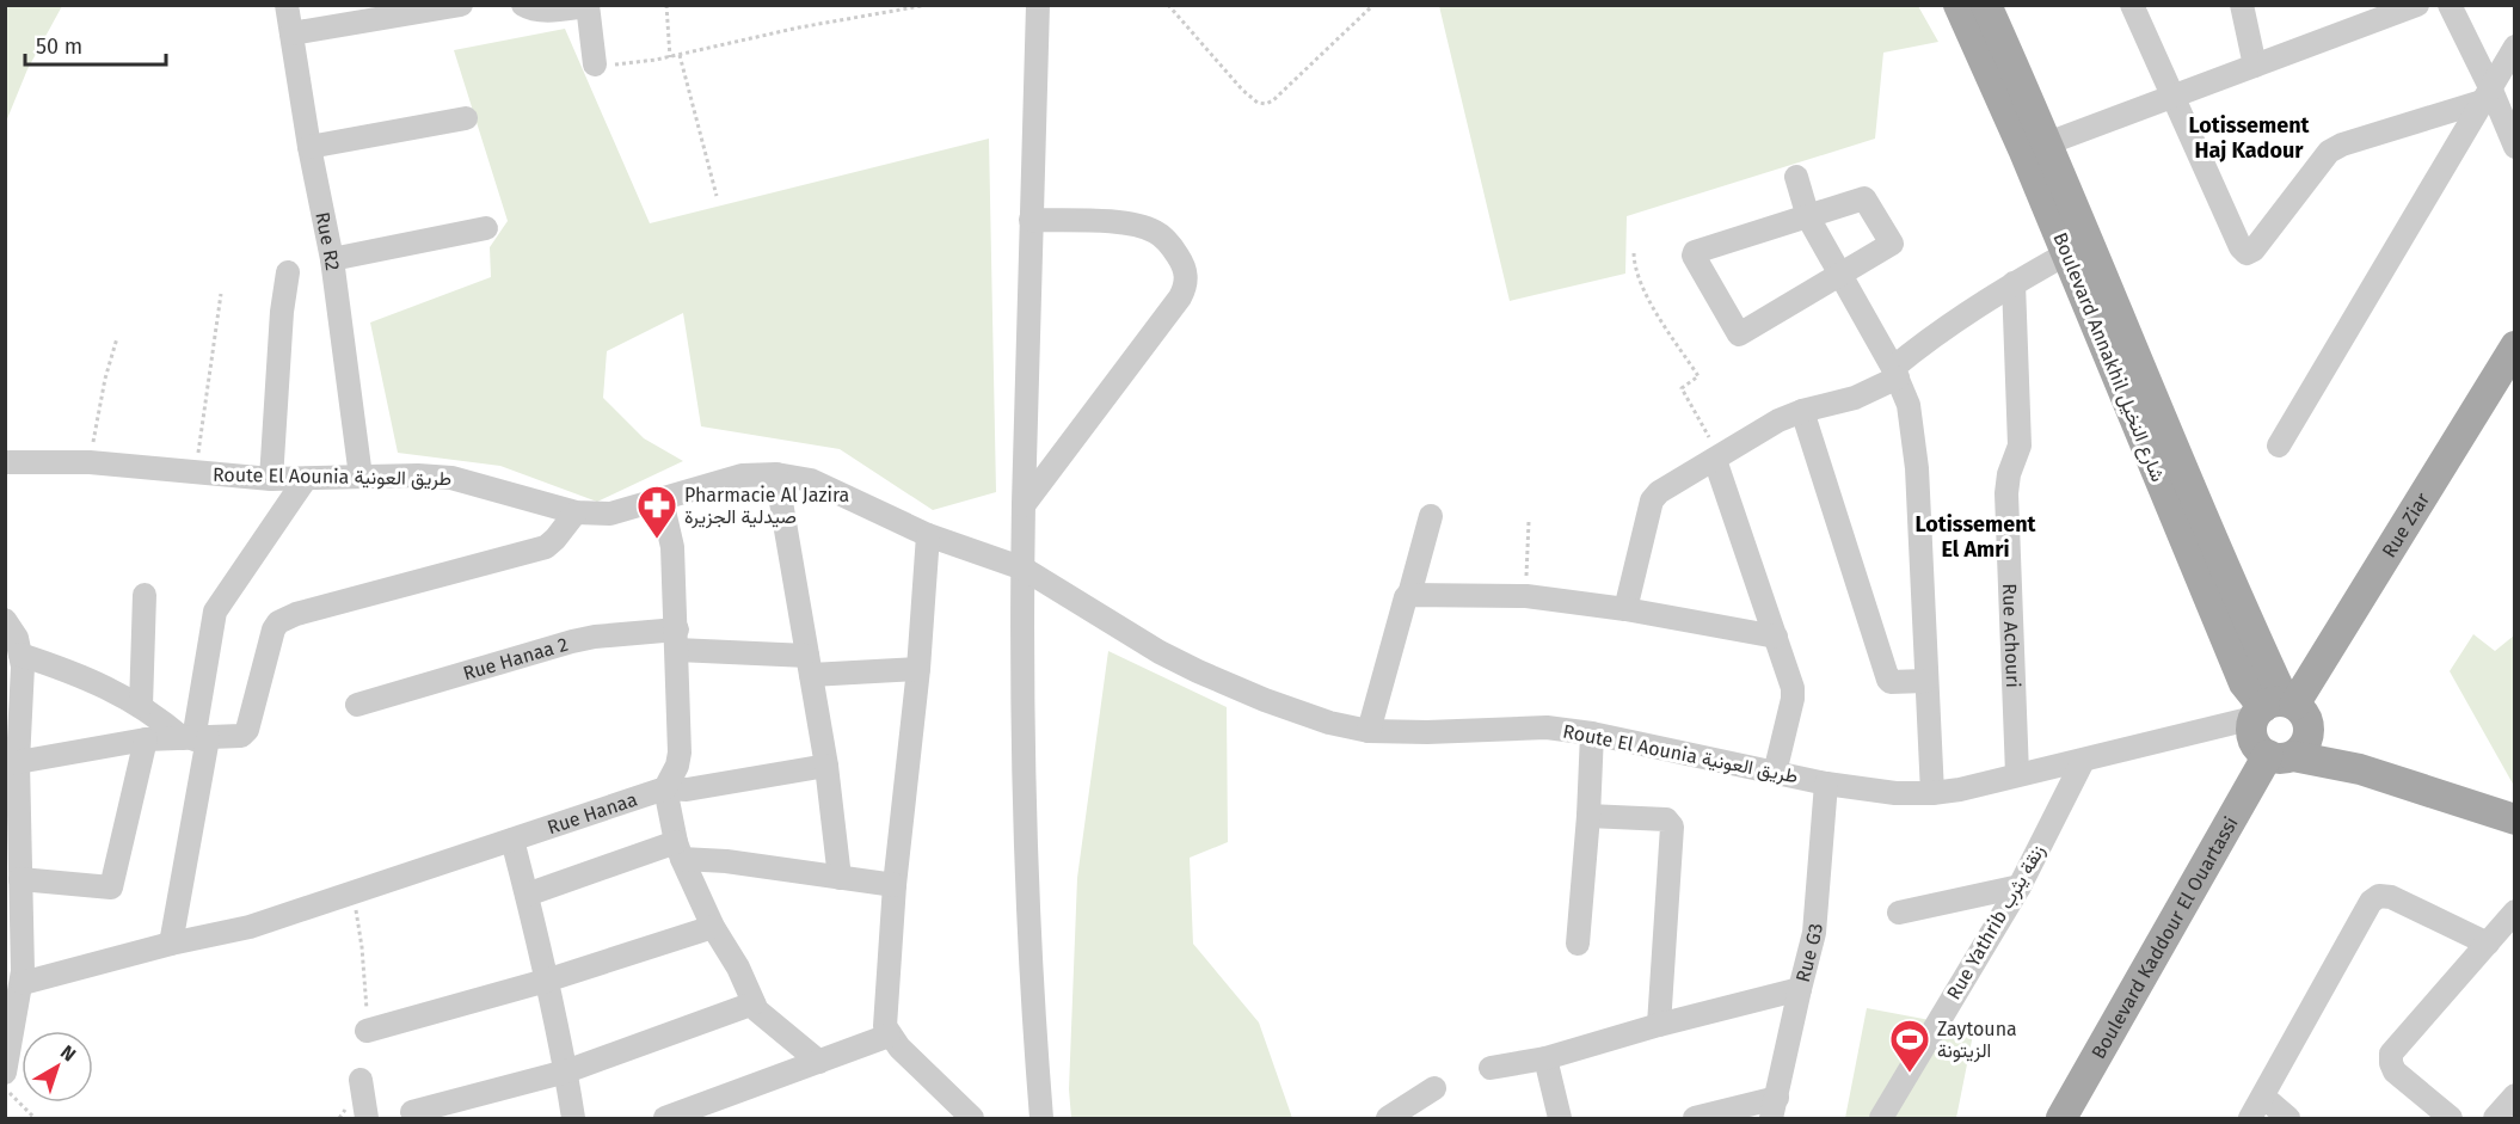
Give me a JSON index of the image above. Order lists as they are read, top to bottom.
{
  "streets": {
    "main road": ["Boulevard Annakhil شارع النخيل", "Rue Ziar", "Boulevard Kaddour El Ouartassi"],
    "street": [
      "Rue R2",
      "Route El Aounia طريق العونية",
      "Rue Achouri",
      "Rue Hanaa 2",
      "Rue Hanaa",
      "Rue Yathrib زنقة يثرب",
      "Rue G3"
    ]
  },
  "crossings": [
    ["Rue R2", "Route El Aounia طريق العونية"],
    ["Boulevard Annakhil شارع النخيل", "Route El Aounia طريق العونية"],
    ["Boulevard Annakhil شارع النخيل", "Rue Ziar"],
    ["Route El Aounia طريق العونية", "Rue Ziar"],
    ["Route El Aounia طريق العونية", "Rue Achouri"],
    ["Route El Aounia طريق العونية", "Rue Yathrib زنقة يثرب"],
    ["Route El Aounia طريق العونية", "Rue G3"],
    ["Rue Ziar", "Boulevard Kaddour El Ouartassi"]
  ],
  "districts": ["Lotissement Haj Kadour", "Lotissement El Amri"],
  "places": {
    "pharmacy": ["Pharmacie Al Jazira صيدلية الجزيرة"],
    "sports": ["Zaytouna الزيتونة"]
  },
  "scale_bar": "50 m",
  "north": "top right"
}
